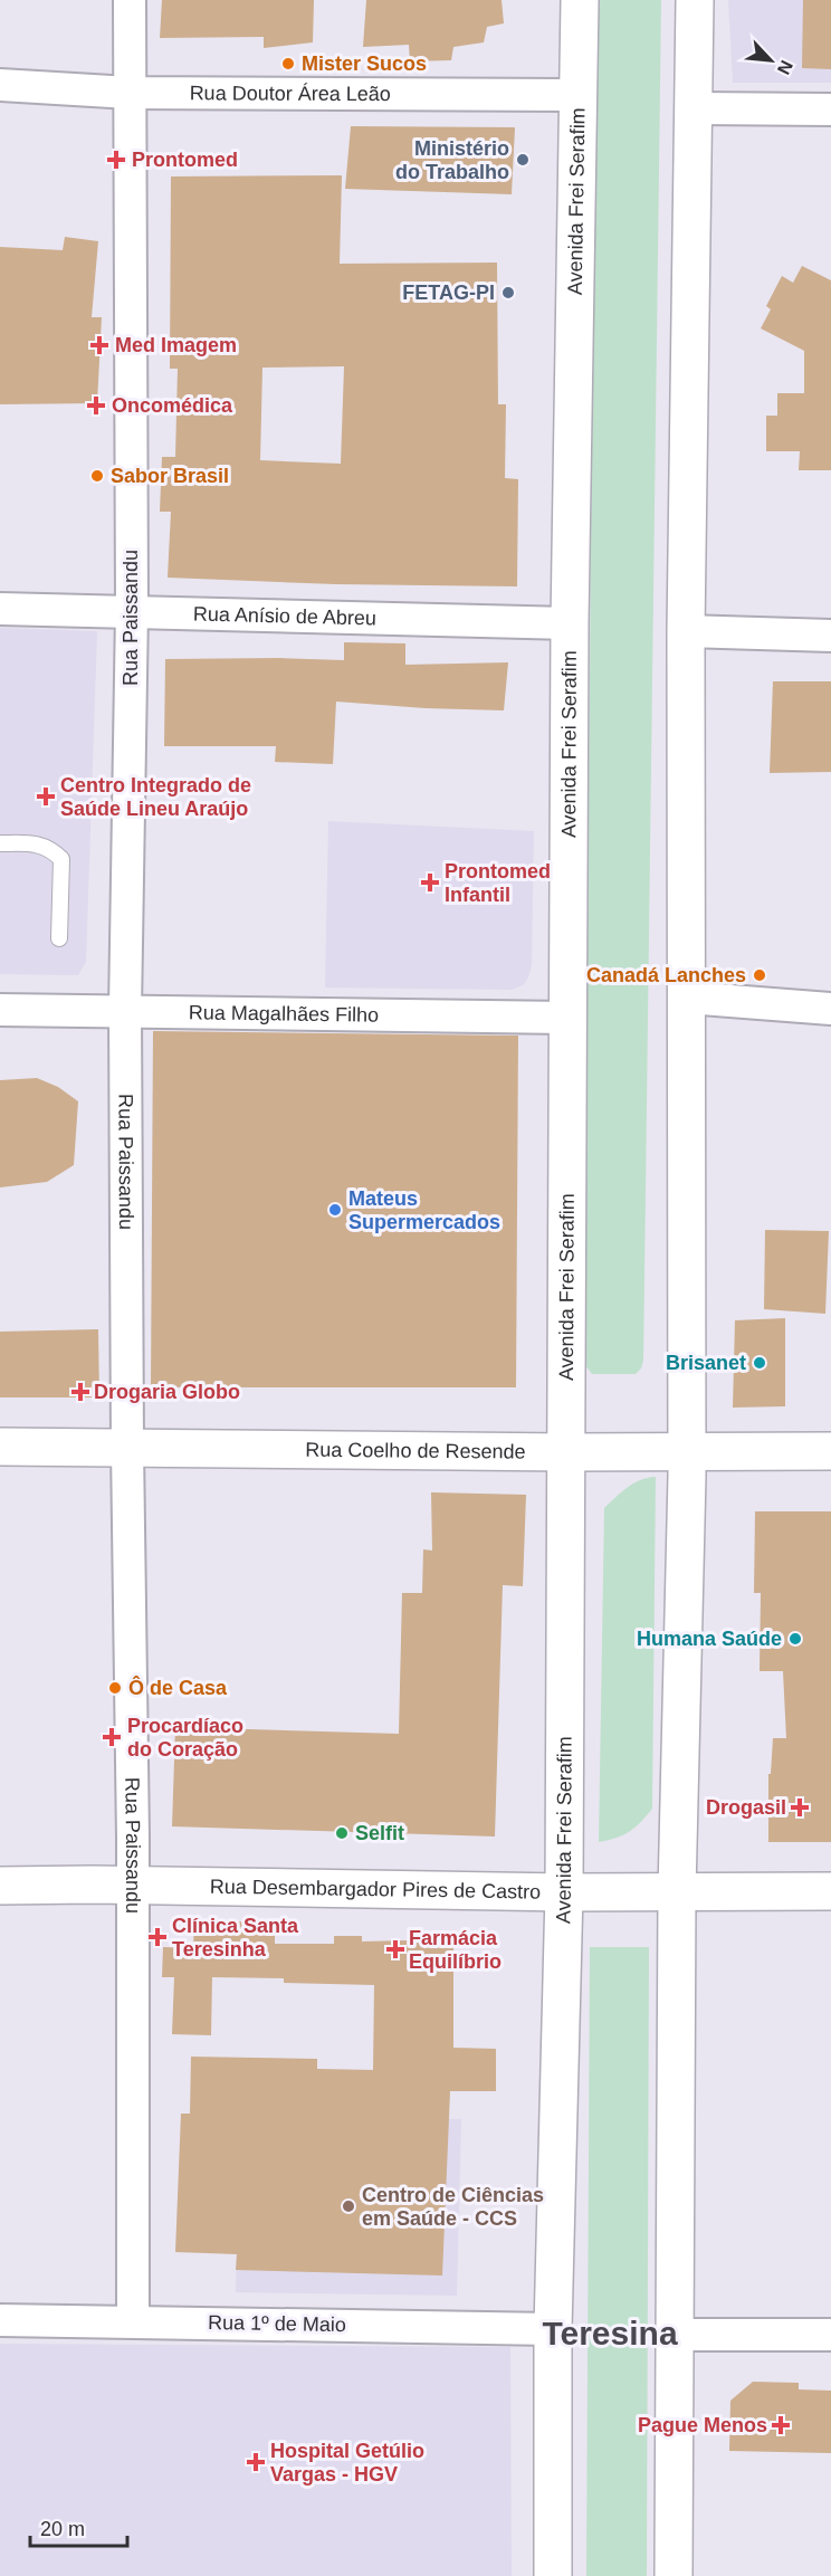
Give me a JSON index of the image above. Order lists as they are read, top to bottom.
{
  "streets": {
    "main road": ["Avenida Frei Serafim", "Rua Coelho de Resende", "Rua Desembargador Pires de Castro"],
    "street": [
      "Rua Doutor Área Leão",
      "Rua Anísio de Abreu",
      "Rua Paissandu",
      "Rua Magalhães Filho",
      "Rua 1º de Maio"
    ]
  },
  "crossings": [
    ["Rua Doutor Área Leão", "Avenida Frei Serafim"],
    ["Rua Doutor Área Leão", "Rua Paissandu"],
    ["Avenida Frei Serafim", "Rua Anísio de Abreu"],
    ["Avenida Frei Serafim", "Rua Magalhães Filho"],
    ["Avenida Frei Serafim", "Rua Coelho de Resende"],
    ["Avenida Frei Serafim", "Rua Desembargador Pires de Castro"],
    ["Avenida Frei Serafim", "Rua 1º de Maio"],
    ["Rua Anísio de Abreu", "Rua Paissandu"],
    ["Rua Paissandu", "Rua Magalhães Filho"],
    ["Rua Paissandu", "Rua Coelho de Resende"],
    ["Rua Paissandu", "Rua Desembargador Pires de Castro"],
    ["Rua Paissandu", "Rua 1º de Maio"]
  ],
  "districts": ["Teresina"],
  "places": {
    "other": [
      "Mister Sucos",
      "Ministério do Trabalho",
      "FETAG-PI",
      "Sabor Brasil",
      "Canadá Lanches",
      "Mateus Supermercados",
      "Brisanet",
      "Humana Saúde",
      "Ô de Casa",
      "Selfit",
      "Centro de Ciências em Saúde - CCS"
    ],
    "health": [
      "Prontomed",
      "Med Imagem",
      "Oncomédica",
      "Centro Integrado de Saúde Lineu Araújo",
      "Prontomed Infantil",
      "Drogaria Globo",
      "Procardíaco do Coração",
      "Drogasil",
      "Clínica Santa Teresinha",
      "Farmácia Equilíbrio",
      "Pague Menos",
      "Hospital Getúlio Vargas - HGV"
    ]
  },
  "scale_bar": "20 m",
  "north": "bottom right"
}
